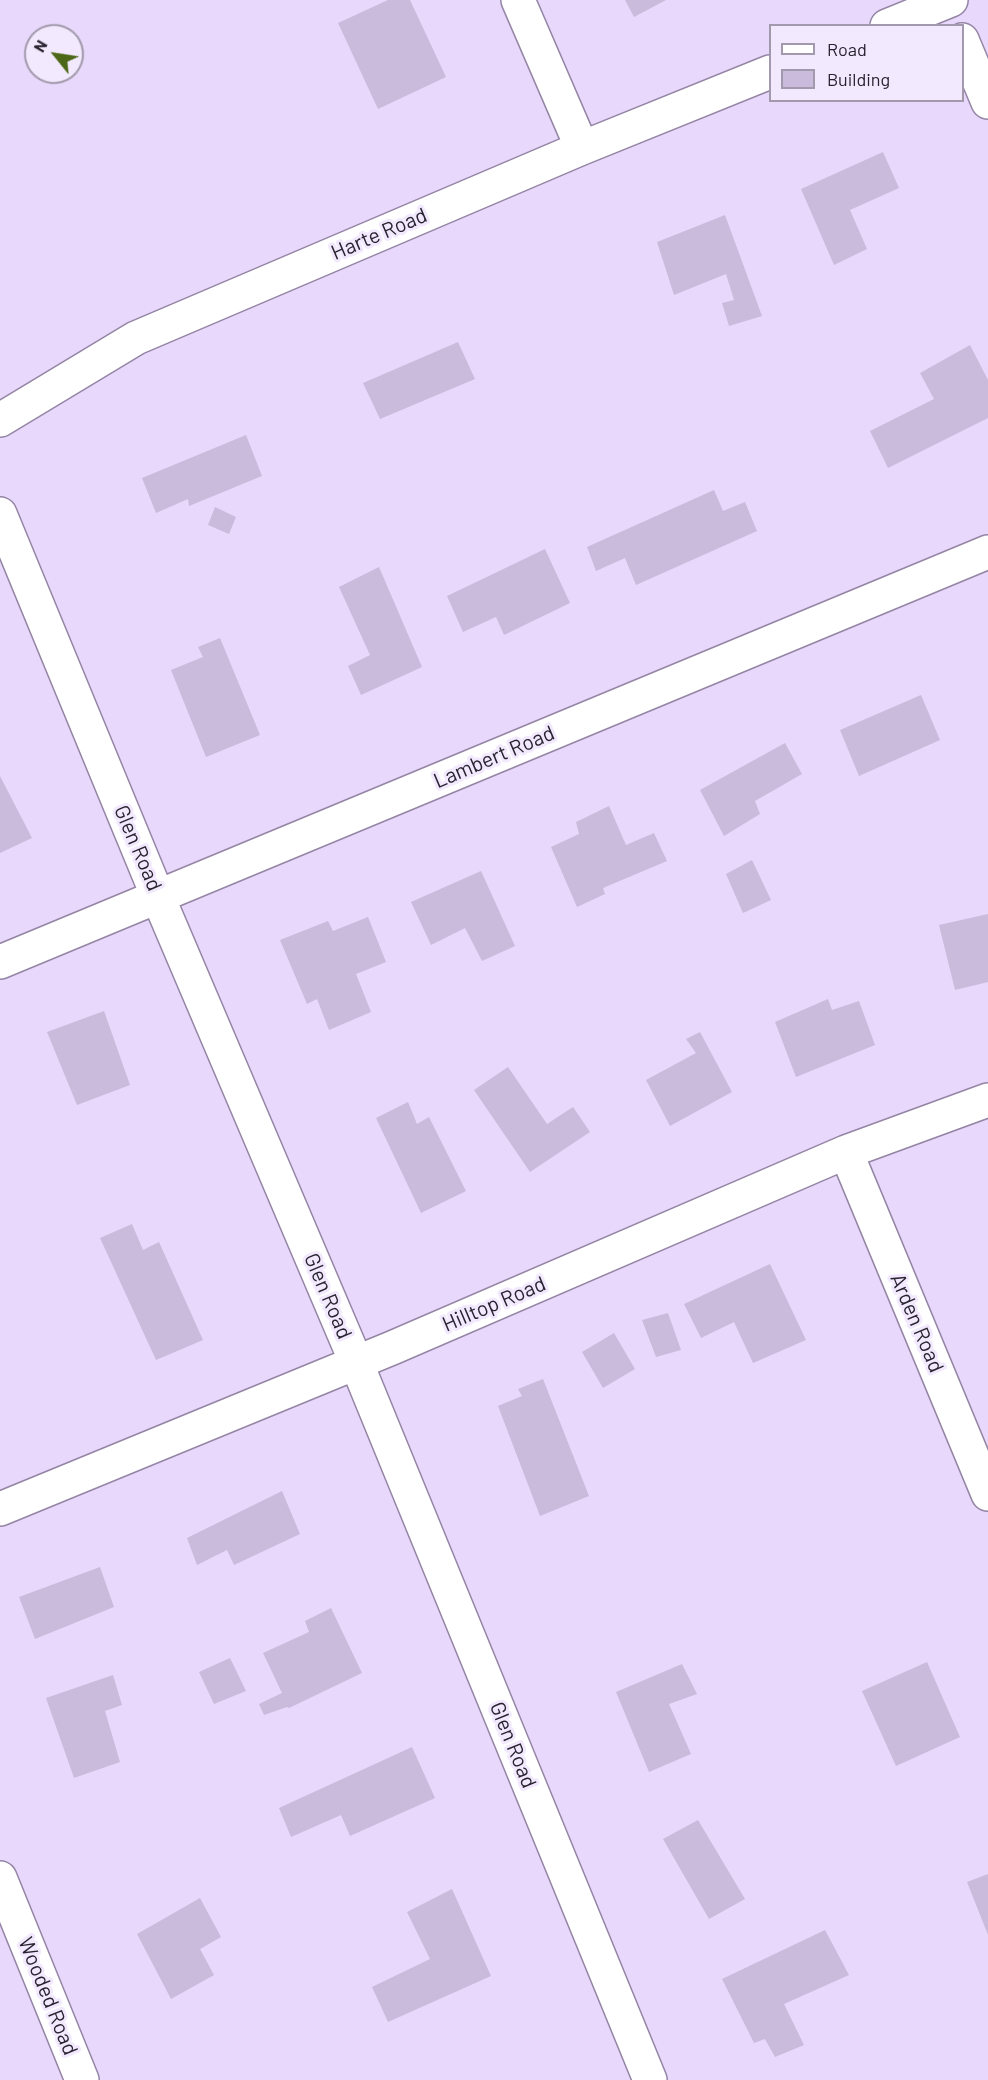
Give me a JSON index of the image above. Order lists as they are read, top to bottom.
{
  "streets": {
    "street": [
      "Harte Road",
      "Lambert Road",
      "Glen Road",
      "Hilltop Road",
      "Arden Road",
      "Wooded Road"
    ]
  },
  "crossings": [
    ["Lambert Road", "Glen Road"],
    ["Glen Road", "Hilltop Road"],
    ["Hilltop Road", "Arden Road"]
  ],
  "legend": ["Road", "Building"],
  "north": "top left"
}
